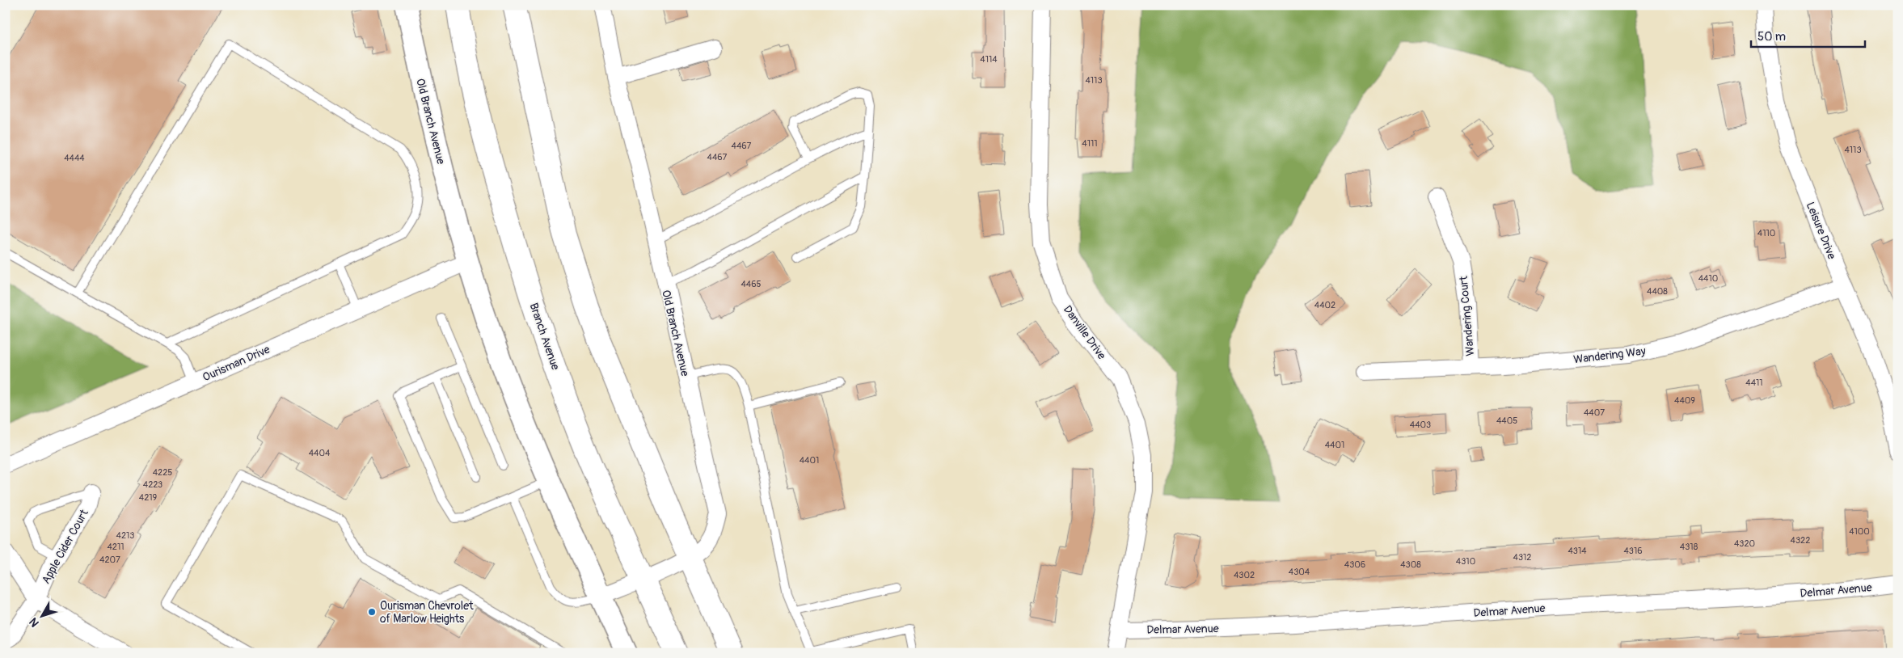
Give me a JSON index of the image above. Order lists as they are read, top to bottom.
{
  "streets": {
    "highway": ["Branch Avenue"],
    "street": [
      "Old Branch Avenue",
      "Leisure Drive",
      "Wandering Court",
      "Danville Drive",
      "Wandering Way",
      "Ourisman Drive",
      "Apple Cider Court",
      "Delmar Avenue"
    ]
  },
  "crossings": [
    ["Old Branch Avenue", "Branch Avenue"],
    ["Old Branch Avenue", "Ourisman Drive"],
    ["Leisure Drive", "Wandering Way"],
    ["Wandering Court", "Wandering Way"],
    ["Danville Drive", "Delmar Avenue"]
  ],
  "places": ["Ourisman Chevrolet of Marlow Heights"],
  "house_numbers": [
    "4114",
    "4113",
    "4111",
    "4467",
    "4113",
    "4467",
    "4444",
    "4110",
    "4410",
    "4465",
    "4408",
    "4402",
    "4411",
    "4409",
    "4407",
    "4405",
    "4403",
    "4401",
    "4404",
    "4401",
    "4225",
    "4223",
    "4219",
    "4100",
    "4213",
    "4322",
    "4320",
    "4211",
    "4318",
    "4314",
    "4316",
    "4312",
    "4207",
    "4310",
    "4306",
    "4308",
    "4304",
    "4302"
  ],
  "scale_bar": "50 m",
  "north": "bottom left"
}
